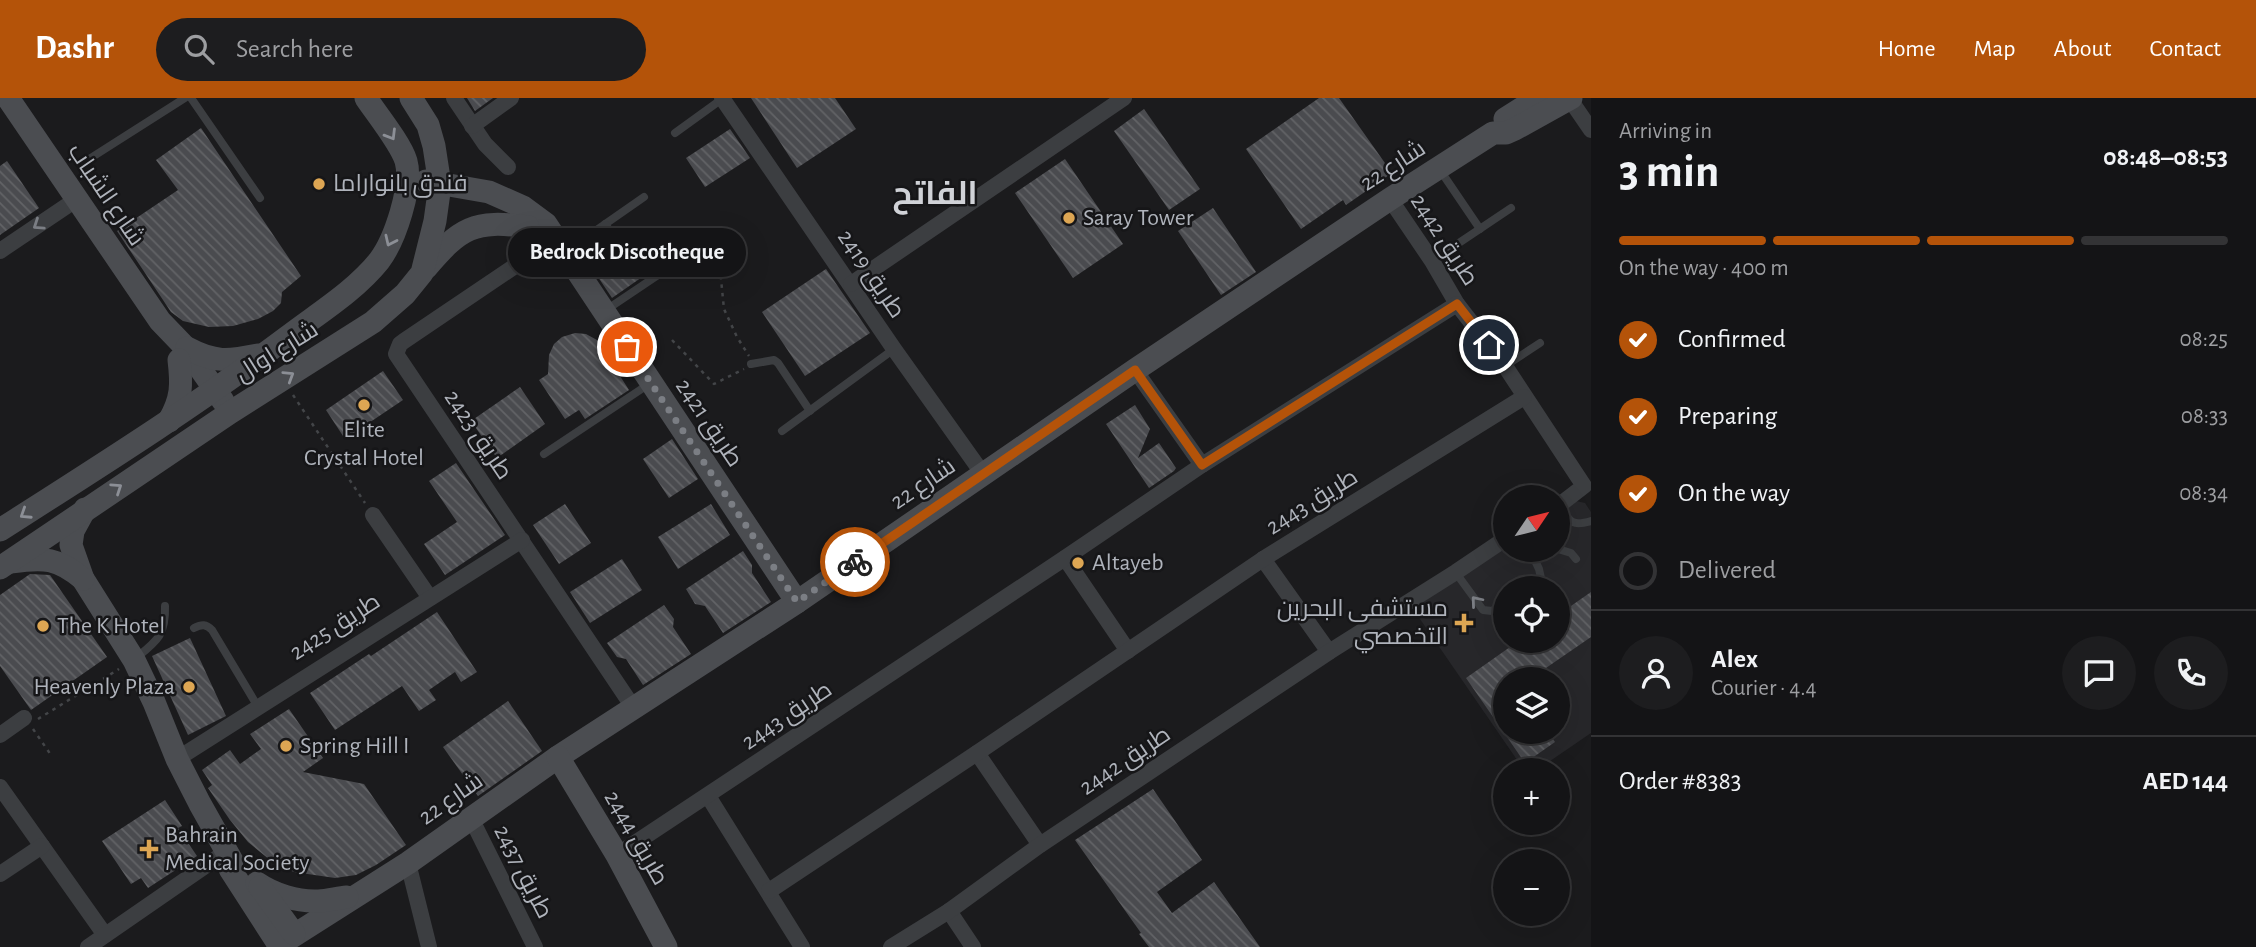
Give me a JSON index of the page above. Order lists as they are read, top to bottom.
{
  "streets": {
    "street": [
      "شارع 22",
      "شارع الشباب",
      "طريق 2442",
      "طريق 2419",
      "شارع اوال",
      "طريق 2421",
      "طريق 2423",
      "طريق 2443",
      "طريق 2425",
      "طريق 2444",
      "طريق 2437"
    ]
  },
  "crossings": [
    ["شارع 22", "طريق 2442"],
    ["شارع 22", "طريق 2419"],
    ["شارع 22", "طريق 2421"],
    ["شارع 22", "طريق 2423"],
    ["شارع 22", "طريق 2444"],
    ["شارع 22", "طريق 2437"],
    ["شارع الشباب", "شارع اوال"],
    ["طريق 2442", "طريق 2443"],
    ["شارع اوال", "طريق 2421"],
    ["طريق 2421", "طريق 2423"],
    ["طريق 2423", "طريق 2425"],
    ["طريق 2443", "طريق 2444"]
  ],
  "districts": ["الفاتح"],
  "places": {
    "other": [
      "فندق بانواراما",
      "Saray Tower",
      "Bedrock Discotheque",
      "Elite Crystal Hotel",
      "Altayeb",
      "The K Hotel",
      "Heavenly Plaza",
      "Spring Hill I"
    ],
    "health": ["مستشفى البحرين التخصصي", "Bahrain Medical Society"]
  },
  "north": "top right",
  "page": {
    "header": "Dashr",
    "search": "Search here",
    "nav": [
      "Home",
      "Map",
      "About",
      "Contact"
    ],
    "heading": ["3 min", "Arriving in", "08:48–08:53"],
    "panel": [
      "Alex",
      "Courier · 4.4",
      "Order #8383",
      "AED 144"
    ],
    "bar": "On the way · 400 m",
    "bubble": "Bedrock Discotheque",
    "list": [
      ["Confirmed", "08:25"],
      ["Preparing", "08:33"],
      ["On the way", "08:34"],
      "Delivered"
    ],
    "map_buttons": ["+", "−"]
  }
}
